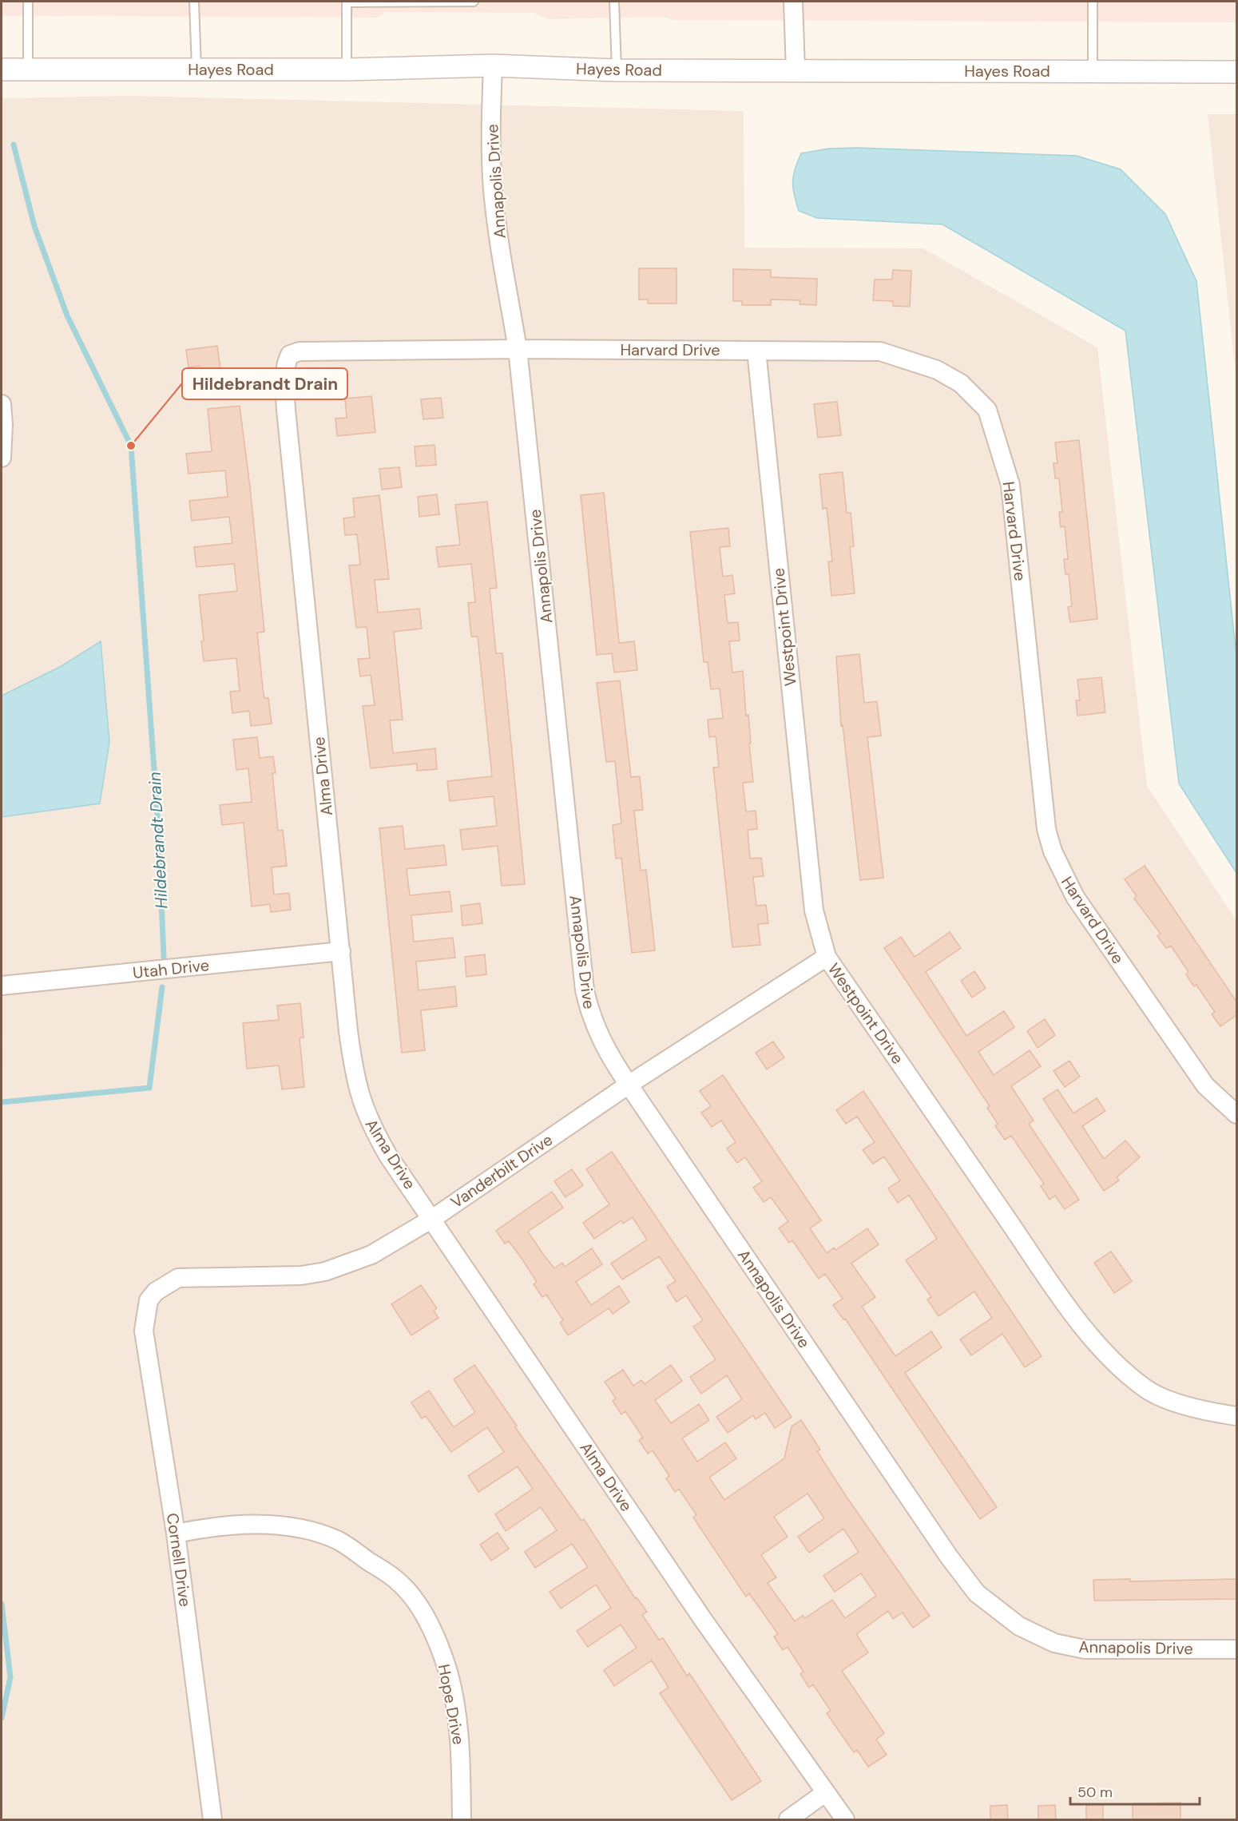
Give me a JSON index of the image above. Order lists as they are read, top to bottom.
{
  "streets": {
    "street": [
      "Hayes Road",
      "Annapolis Drive",
      "Harvard Drive",
      "Westpoint Drive",
      "Alma Drive",
      "Utah Drive",
      "Vanderbilt Drive",
      "Cornell Drive",
      "Hope Drive"
    ]
  },
  "crossings": [
    ["Hayes Road", "Annapolis Drive"],
    ["Annapolis Drive", "Harvard Drive"],
    ["Annapolis Drive", "Vanderbilt Drive"],
    ["Harvard Drive", "Westpoint Drive"],
    ["Harvard Drive", "Alma Drive"],
    ["Westpoint Drive", "Vanderbilt Drive"],
    ["Alma Drive", "Utah Drive"],
    ["Alma Drive", "Vanderbilt Drive"],
    ["Vanderbilt Drive", "Cornell Drive"],
    ["Cornell Drive", "Hope Drive"]
  ],
  "water": ["Hildebrandt Drain"],
  "places": ["Hildebrandt Drain"],
  "scale_bar": "50 m"
}
